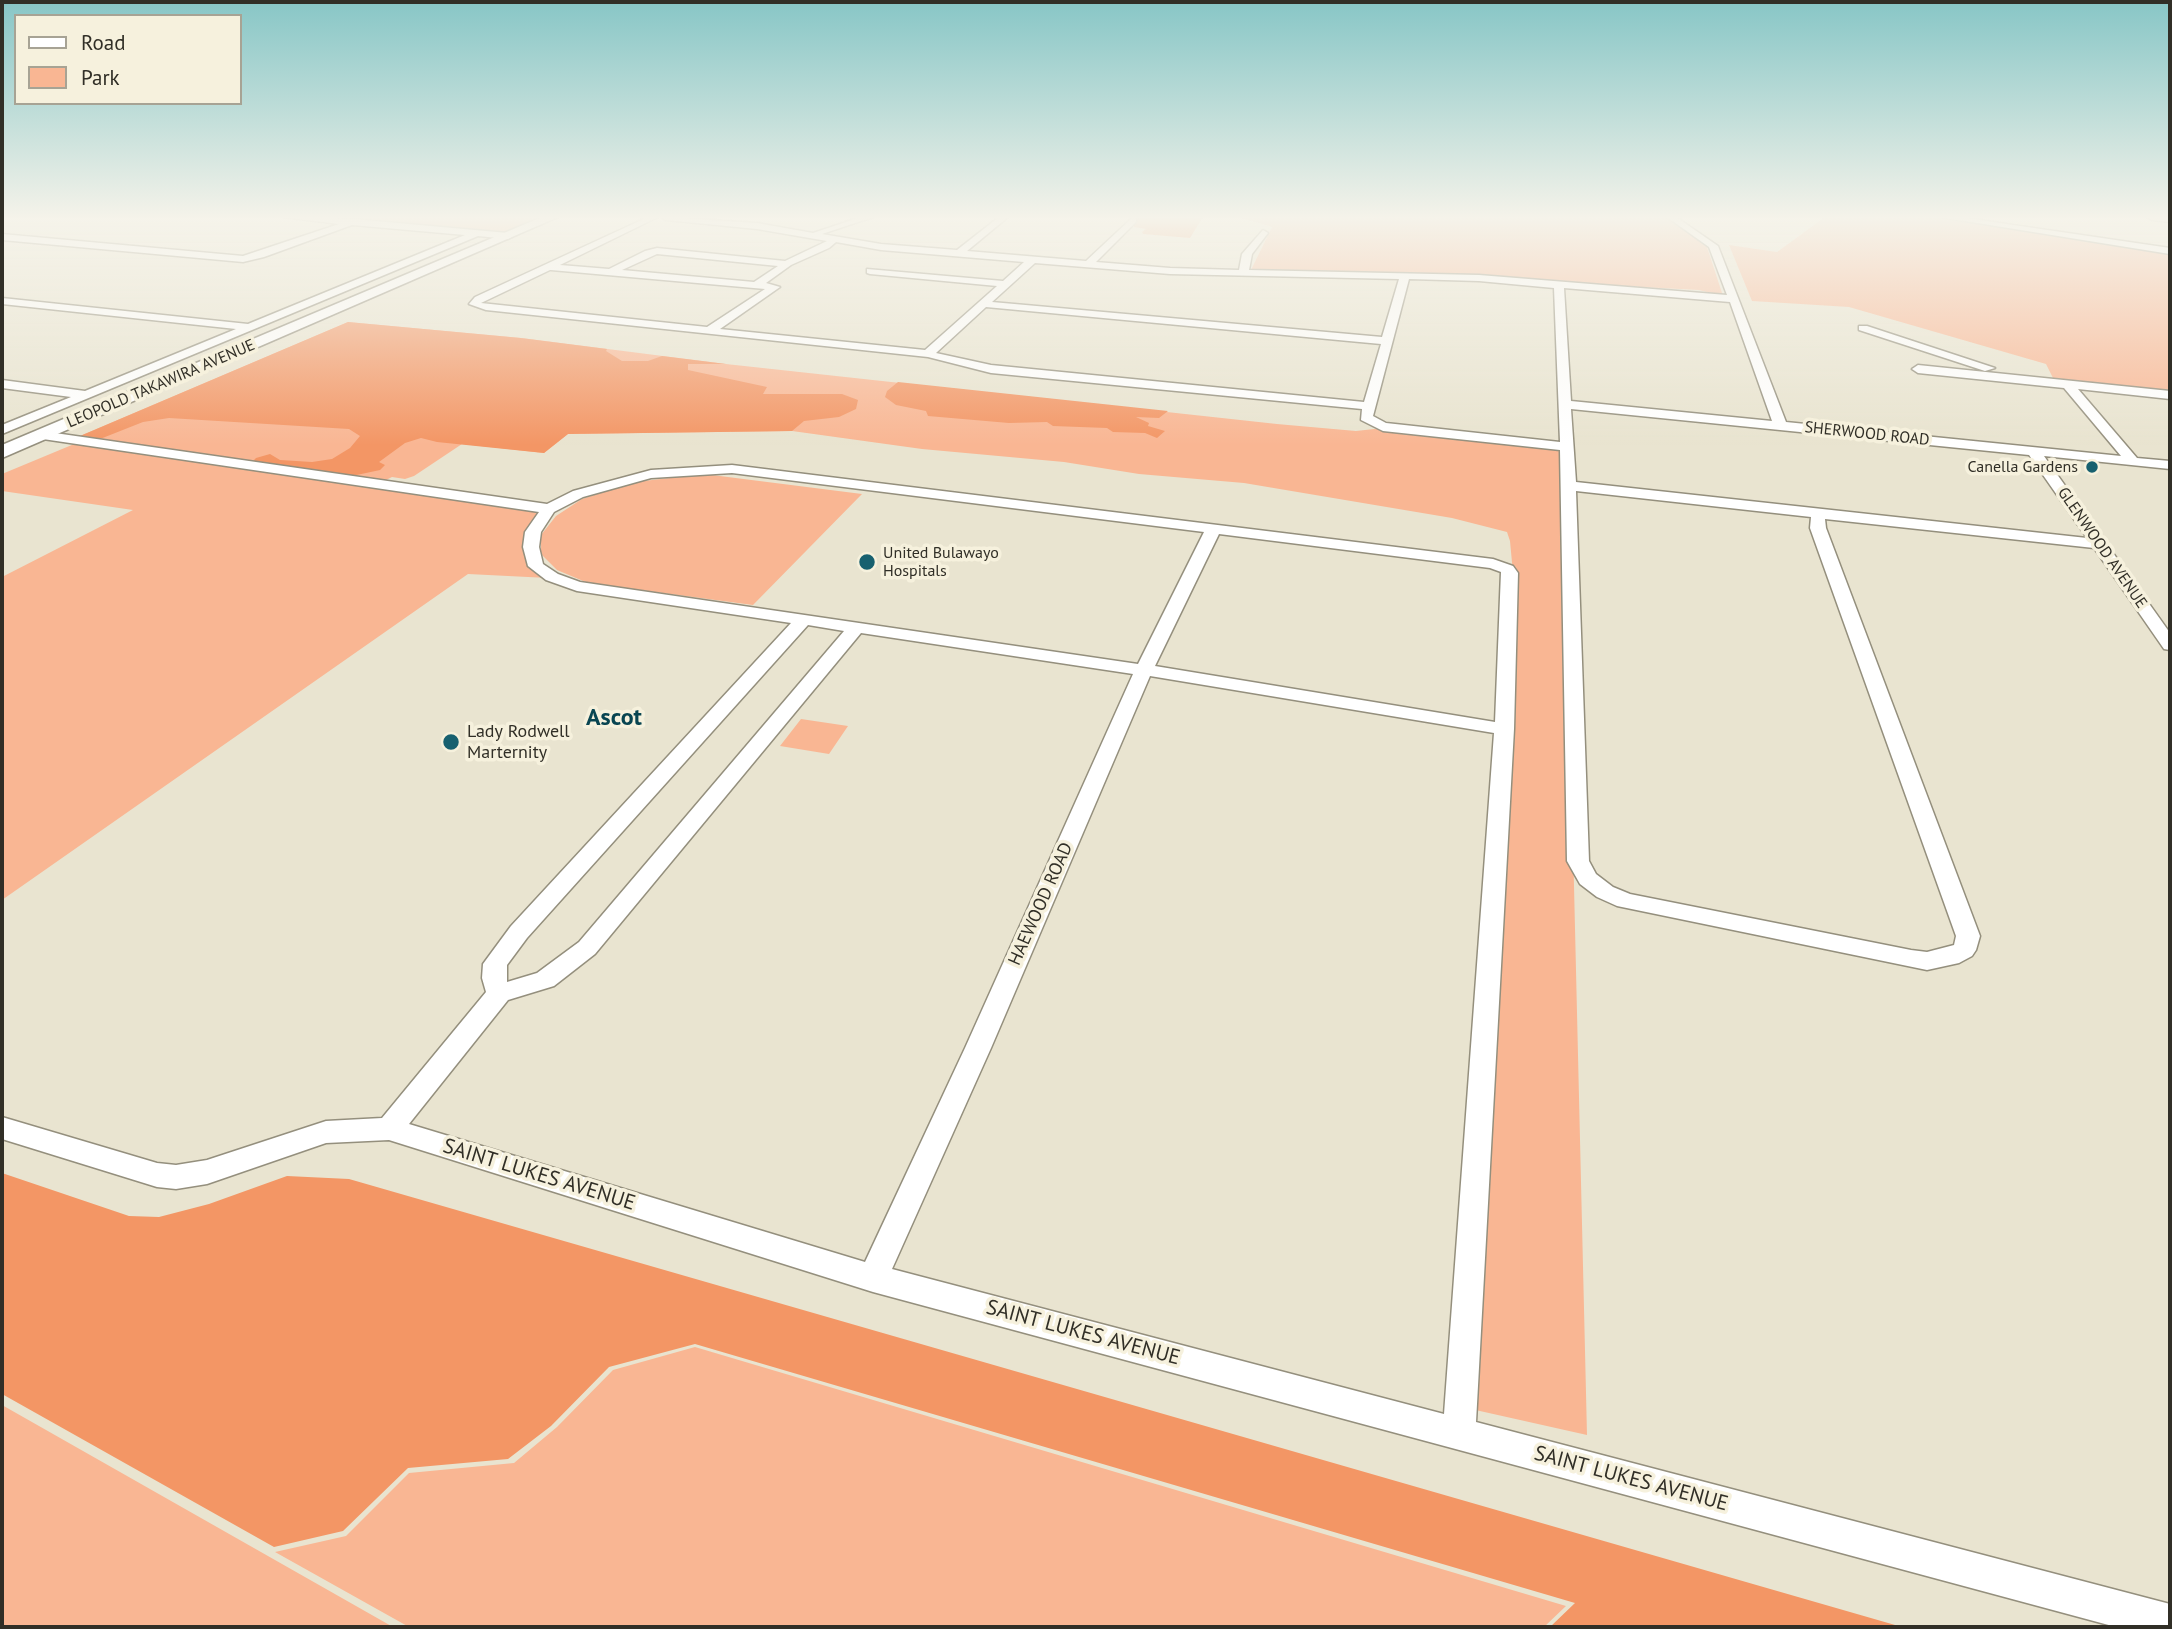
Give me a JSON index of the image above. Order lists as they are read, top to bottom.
{
  "streets": {
    "highway": ["LEOPOLD TAKAWIRA AVENUE"],
    "street": [
      "SHERWOOD ROAD",
      "GLENWOOD AVENUE",
      "HAEWOOD ROAD",
      "SAINT LUKES AVENUE"
    ]
  },
  "crossings": [
    ["SHERWOOD ROAD", "GLENWOOD AVENUE"],
    ["HAEWOOD ROAD", "SAINT LUKES AVENUE"]
  ],
  "districts": ["Ascot"],
  "places": ["Canella Gardens", "United Bulawayo Hospitals", "Lady Rodwell Marternity"],
  "legend": ["Road", "Park"]
}
